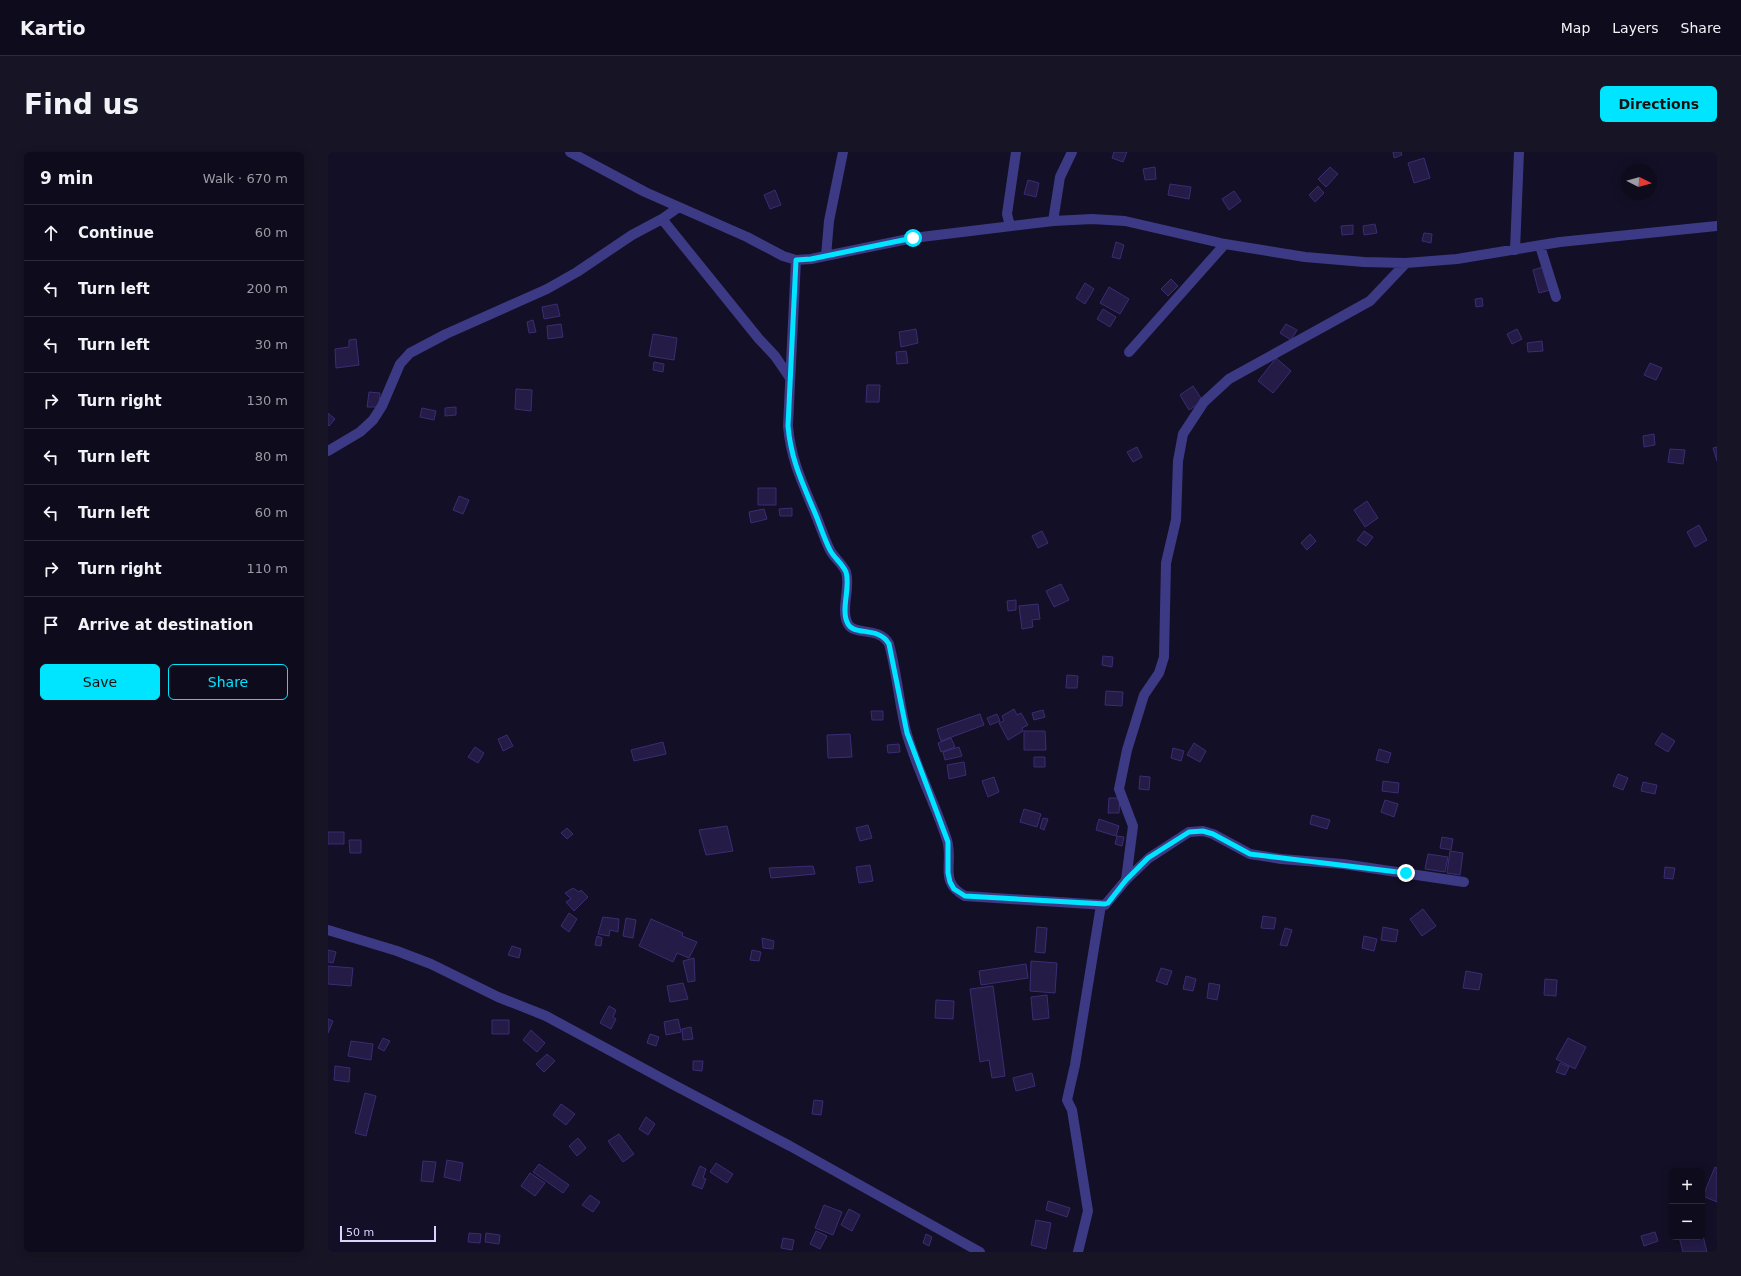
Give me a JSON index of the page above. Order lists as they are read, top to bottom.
{
  "scale_bar": "50 m",
  "north": "right",
  "page": {
    "header": "Kartio",
    "nav": ["Map", "Layers", "Share"],
    "buttons": [
      "Directions",
      ["Save", "Share"]
    ],
    "title": "Find us",
    "heading": ["9 min", "Walk · 670 m"],
    "list": [
      ["Continue", "60 m"],
      ["Turn left", "200 m"],
      ["Turn left", "30 m"],
      ["Turn right", "130 m"],
      ["Turn left", "80 m"],
      ["Turn left", "60 m"],
      ["Turn right", "110 m"],
      "Arrive at destination"
    ],
    "map_buttons": ["+", "−"],
    "scale": "50 m"
  }
}
